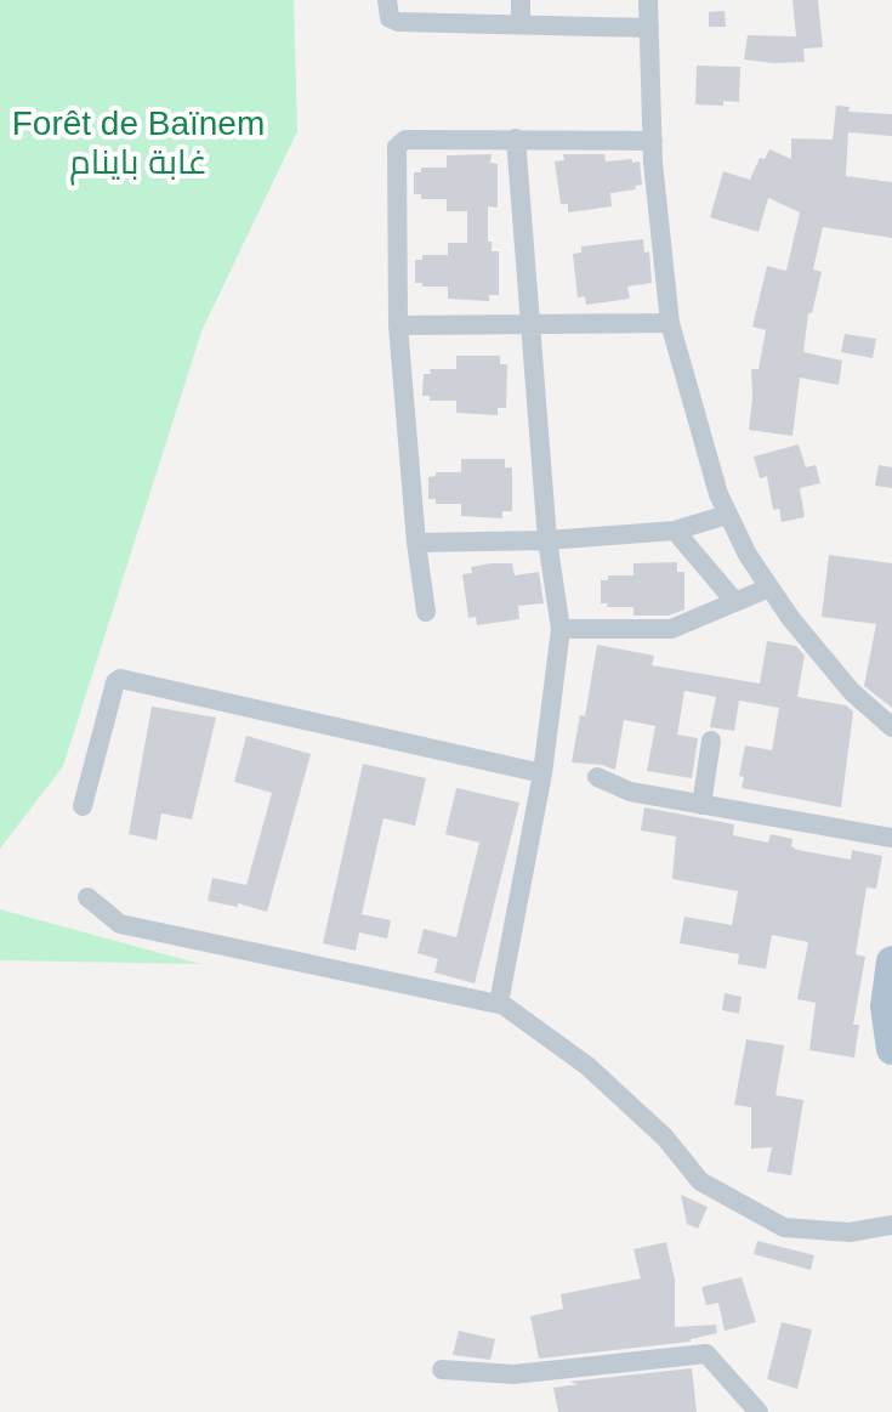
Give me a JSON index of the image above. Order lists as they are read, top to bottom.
{
  "parks": ["Forêt de Baïnem غابة باينام"]
}
